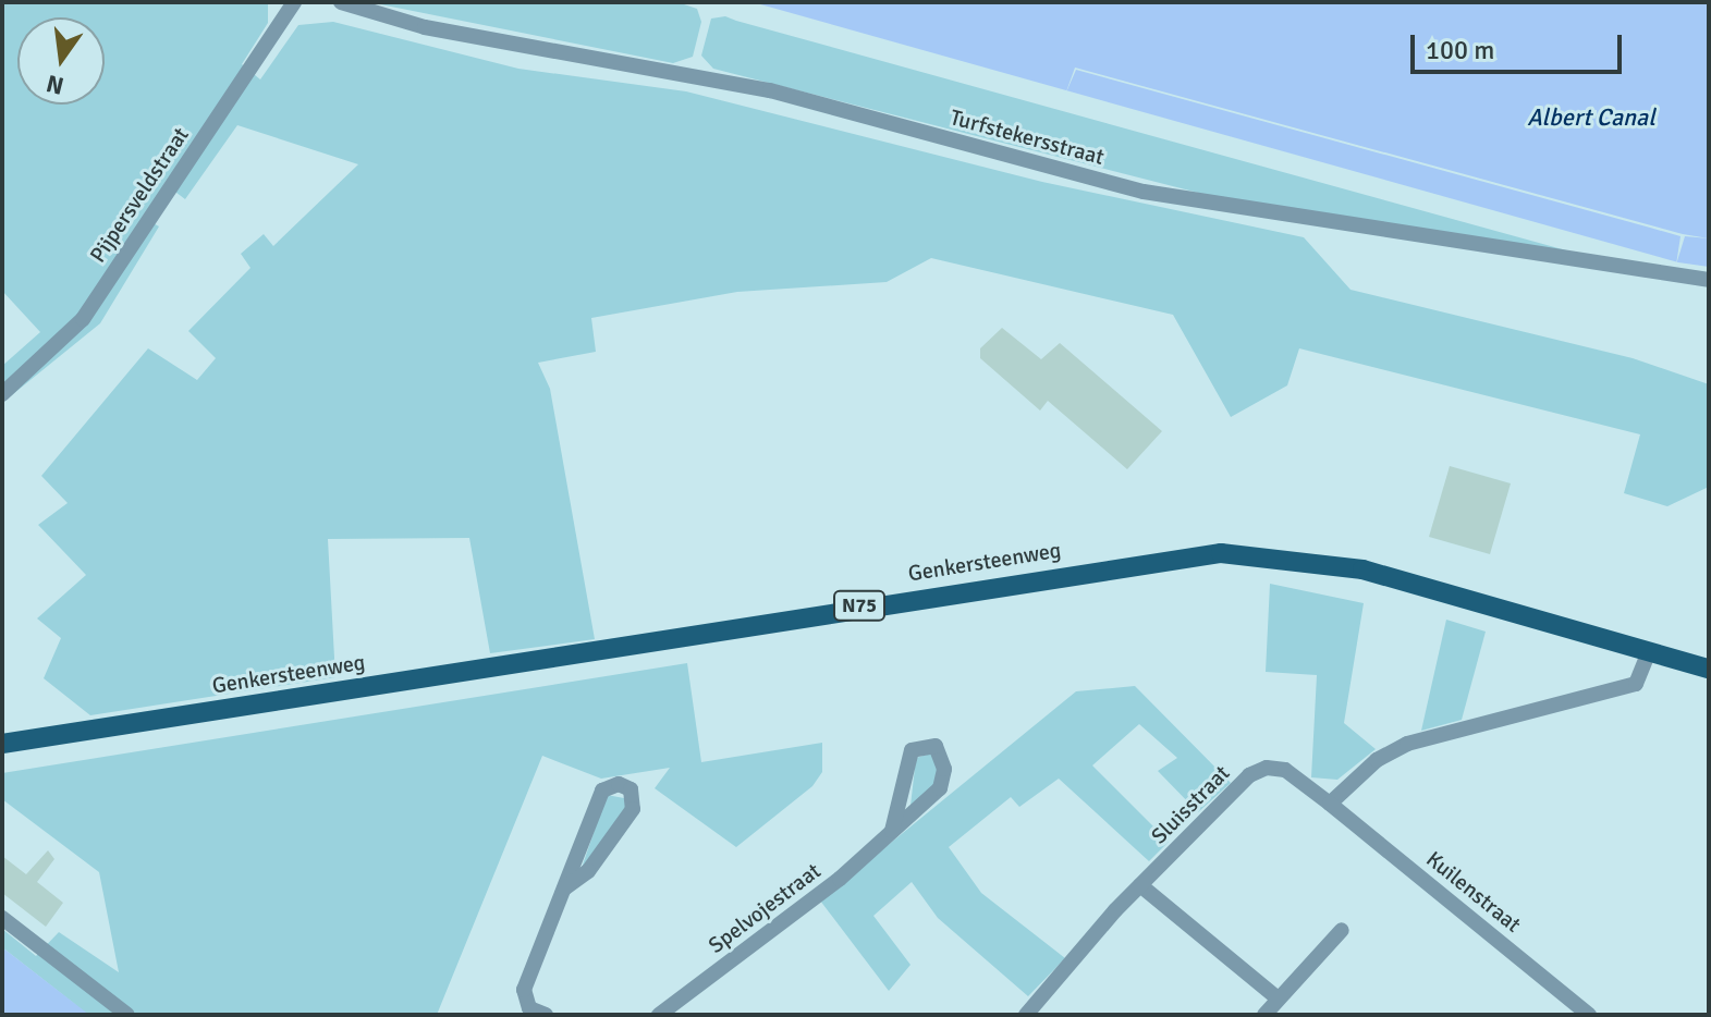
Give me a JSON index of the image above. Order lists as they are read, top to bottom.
{
  "streets": {
    "main road": ["Genkersteenweg", "N75"],
    "street": [
      "Turfstekersstraat",
      "Pijpersveldstraat",
      "Sluisstraat",
      "Kuilenstraat",
      "Spelvojestraat"
    ]
  },
  "crossings": [
    ["Sluisstraat", "Kuilenstraat"]
  ],
  "water": ["Albert Canal"],
  "scale_bar": "100 m",
  "north": "bottom"
}
